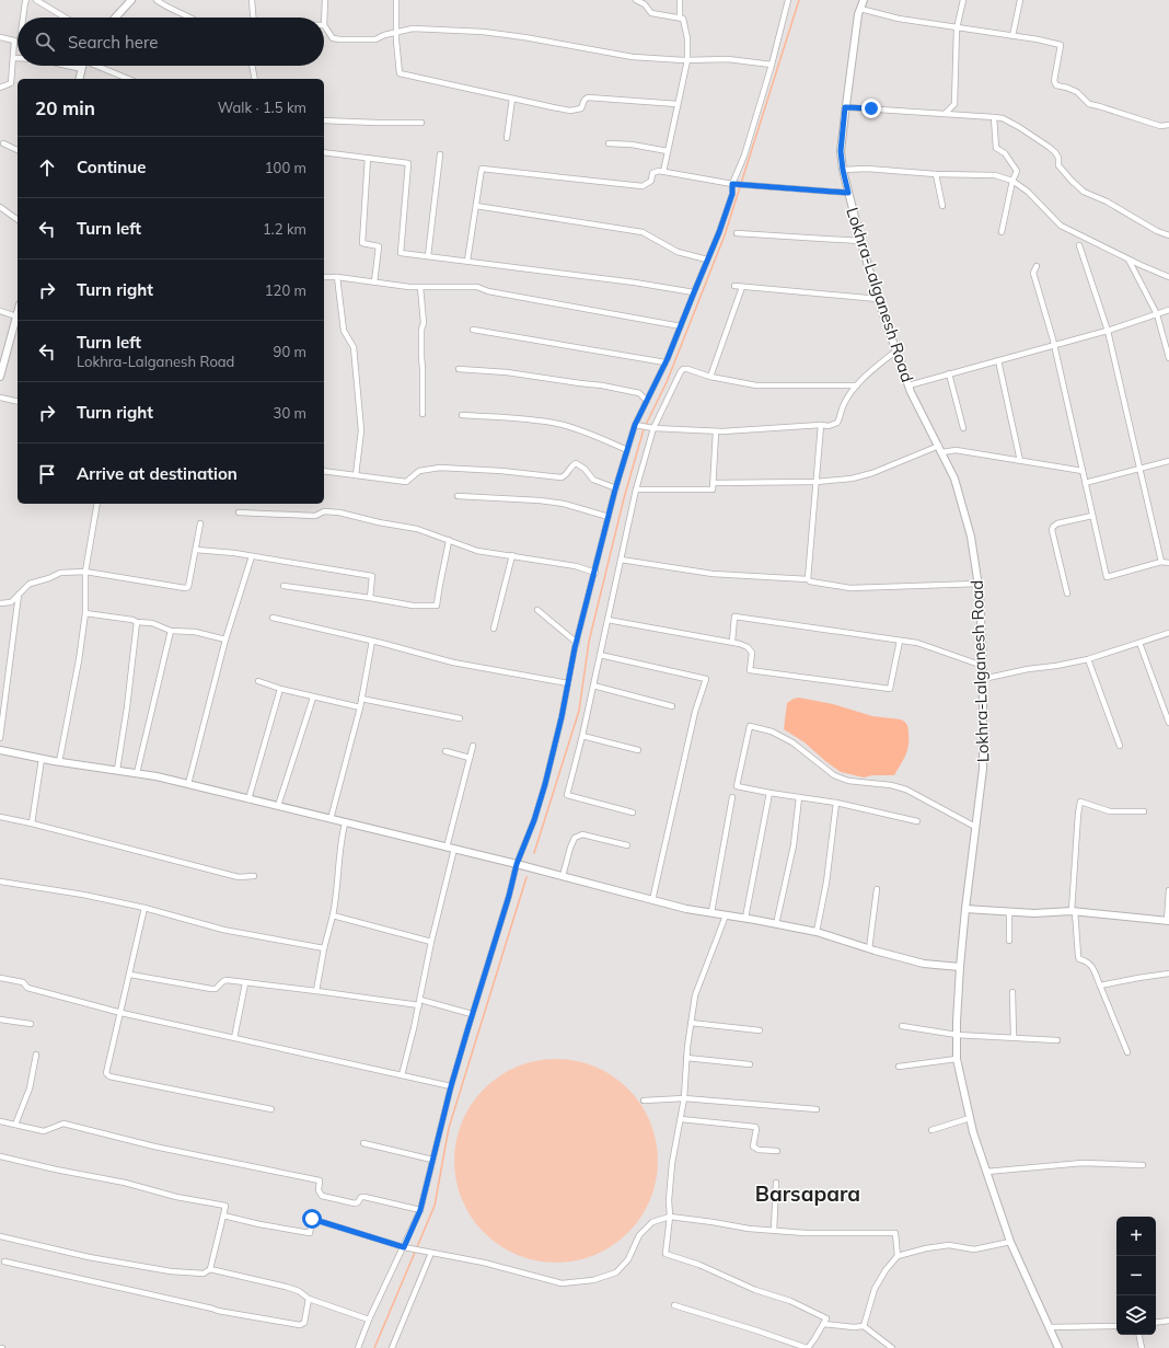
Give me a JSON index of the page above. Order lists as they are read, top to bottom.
{
  "streets": {
    "main road": ["Lokhra-Lalganesh Road"]
  },
  "districts": ["Barsapara"],
  "page": {
    "search": "Search here",
    "heading": ["20 min", "Walk · 1.5 km"],
    "list": [
      ["Continue", "100 m"],
      ["Turn left", "1.2 km"],
      ["Turn right", "120 m"],
      ["Turn left", "Lokhra-Lalganesh Road", "90 m"],
      ["Turn right", "30 m"],
      "Arrive at destination"
    ],
    "map_buttons": ["+", "−"]
  }
}
